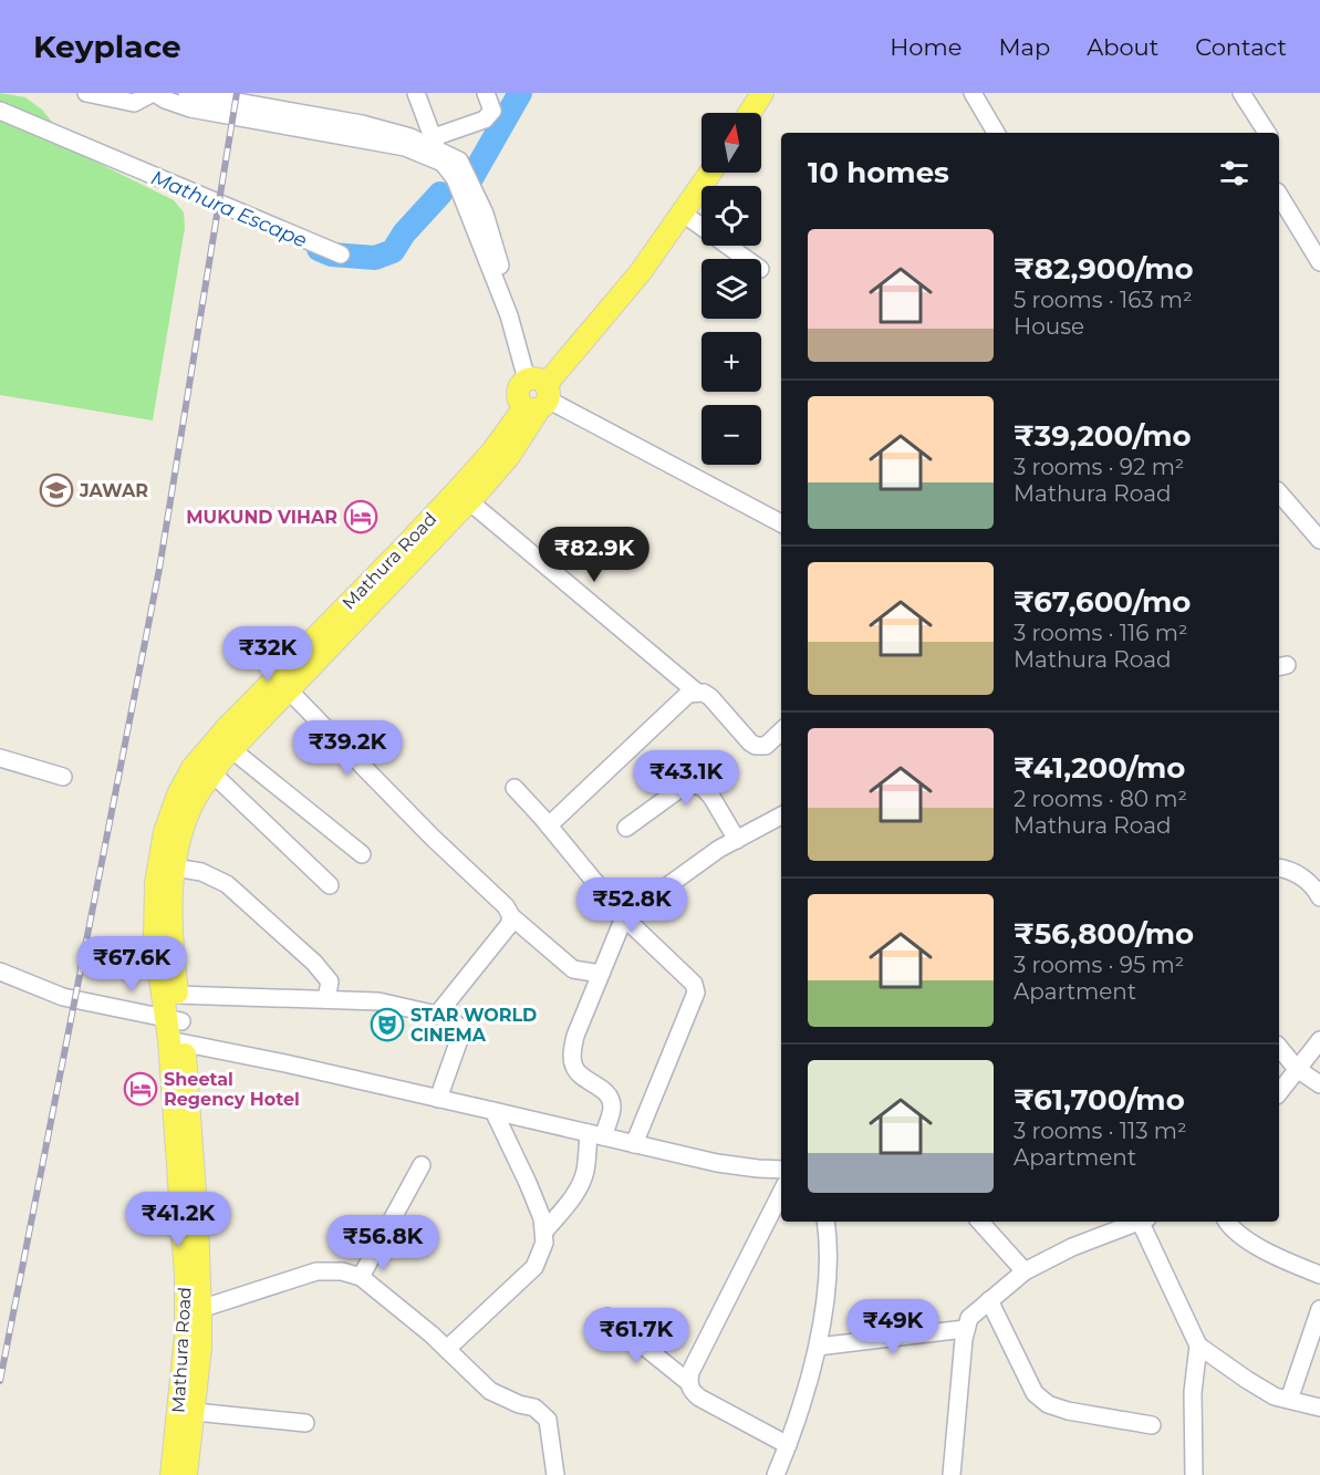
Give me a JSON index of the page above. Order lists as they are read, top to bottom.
{
  "streets": {
    "main road": ["Mathura Road"]
  },
  "water": ["Mathura Escape"],
  "places": {
    "school or university": ["JAWAR"],
    "hotel": ["MUKUND VIHAR", "Sheetal Regency Hotel"],
    "theatre": ["STAR WORLD CINEMA"]
  },
  "north": "top",
  "page": {
    "header": "Keyplace",
    "nav": [
      "Home",
      "Map",
      "About",
      "Contact"
    ],
    "map_buttons": ["+", "−"],
    "heading": "10 homes",
    "list": [
      {
        "name": "₹82,900/mo",
        "note": "5 rooms · 163 m² · House"
      },
      {
        "name": "₹39,200/mo",
        "note": "3 rooms · 92 m² · Mathura Road"
      },
      {
        "name": "₹67,600/mo",
        "note": "3 rooms · 116 m² · Mathura Road"
      },
      {
        "name": "₹41,200/mo",
        "note": "2 rooms · 80 m² · Mathura Road"
      },
      {
        "name": "₹56,800/mo",
        "note": "3 rooms · 95 m² · Apartment"
      },
      {
        "name": "₹61,700/mo",
        "note": "3 rooms · 113 m² · Apartment"
      }
    ],
    "price": [
      "₹82.9K",
      "₹32K",
      "₹39.2K",
      "₹43.1K",
      "₹52.8K",
      "₹67.6K",
      "₹41.2K",
      "₹56.8K",
      "₹49K",
      "₹61.7K"
    ]
  }
}
